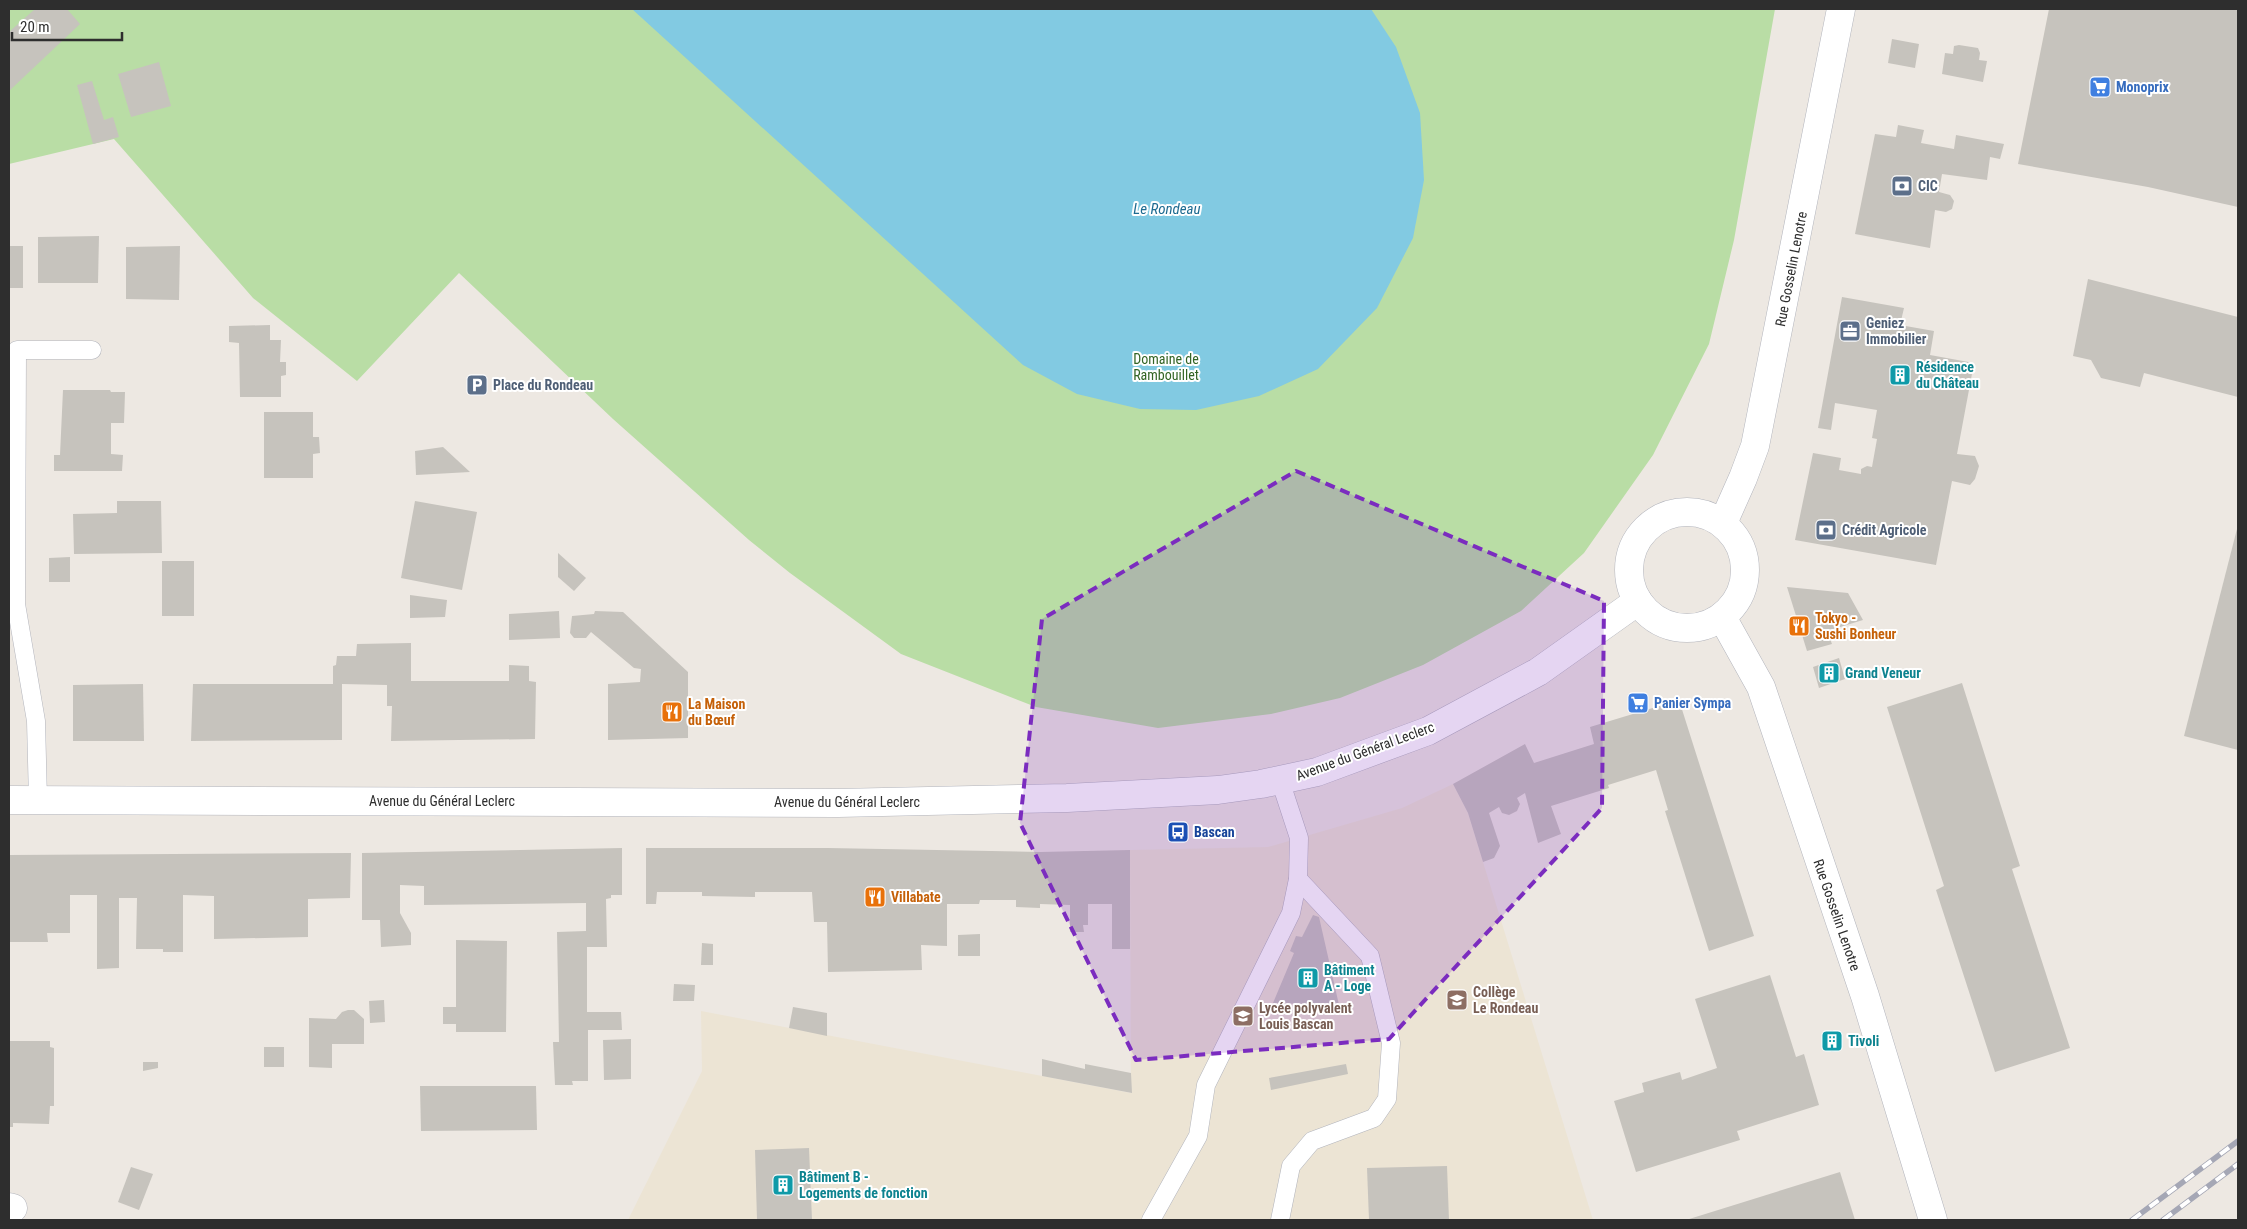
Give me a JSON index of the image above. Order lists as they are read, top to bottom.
{
  "streets": {
    "main road": ["Rue Gosselin Lenotre", "Avenue du Général Leclerc"]
  },
  "crossings": [
    ["Rue Gosselin Lenotre", "Avenue du Général Leclerc"]
  ],
  "water": ["Le Rondeau"],
  "parks": ["Domaine de Rambouillet"],
  "places": {
    "supermarket": ["Monoprix", "Panier Sympa"],
    "bank": ["CIC", "Crédit Agricole"],
    "office": ["Geniez Immobilier"],
    "building": [
      "Résidence du Château",
      "Grand Veneur",
      "Bâtiment A - Loge",
      "Tivoli",
      "Bâtiment B - Logements de fonction"
    ],
    "parking": ["Place du Rondeau"],
    "restaurant": ["Tokyo - Sushi Bonheur", "La Maison du Bœuf", "Villabate"],
    "bus stop": ["Bascan"],
    "school or university": ["Collège Le Rondeau", "Lycée polyvalent Louis Bascan"]
  },
  "scale_bar": "20 m"
}
